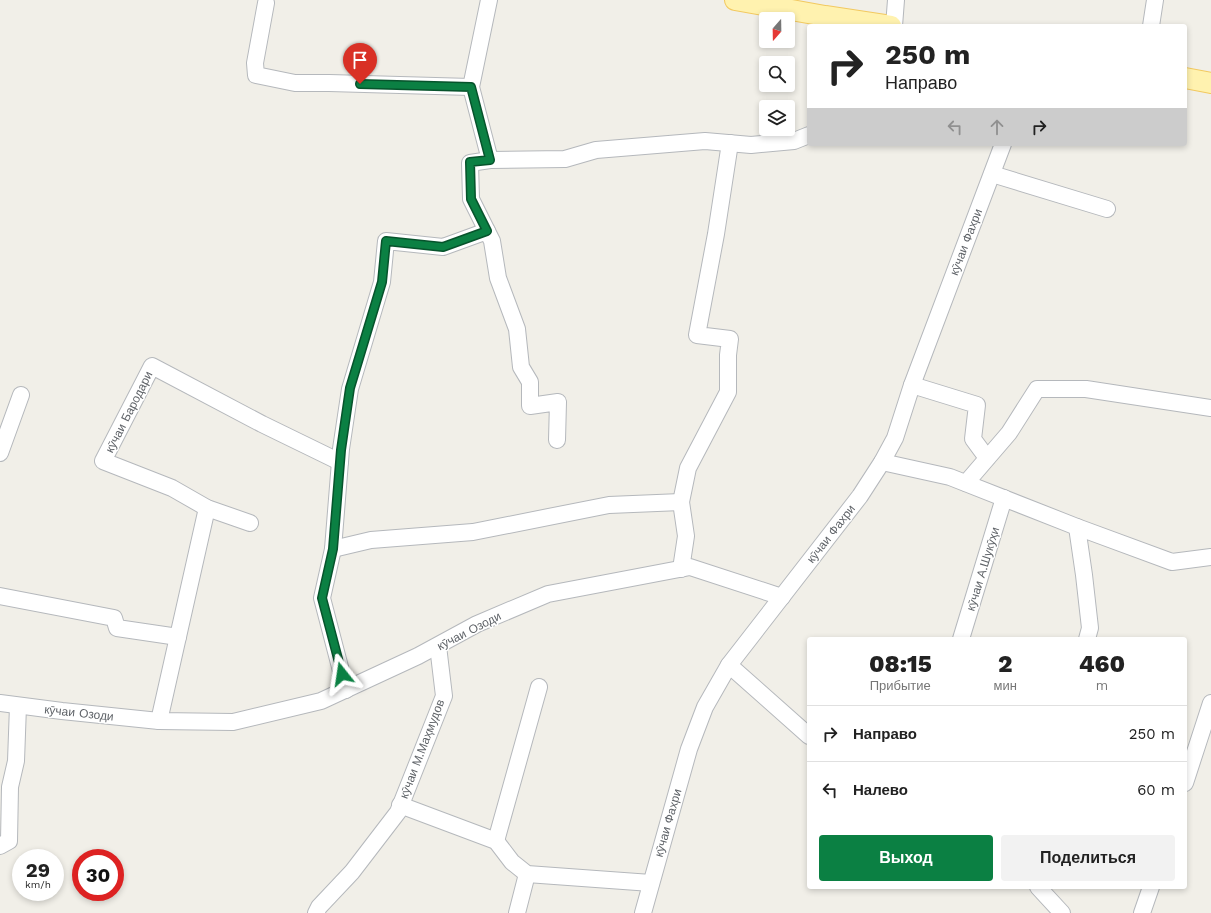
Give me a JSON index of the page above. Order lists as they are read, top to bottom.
{
  "streets": {
    "street": [
      "кӯчаи Фахри",
      "кӯчаи Бародари",
      "кӯчаи А.Шукӯҳи",
      "кӯчаи Озоди",
      "кӯчаи М.Маҳмудов"
    ]
  },
  "crossings": [
    ["кӯчаи Фахри", "кӯчаи Озоди"],
    ["кӯчаи Озоди", "кӯчаи М.Маҳмудов"]
  ],
  "north": "bottom",
  "page": {
    "turn": ["250 m", "Направо"],
    "eta": [
      "08:15",
      "Прибытие",
      "2",
      "мин",
      "460",
      "m"
    ],
    "list": [
      {
        "name": "Направо",
        "value": "250 m"
      },
      {
        "name": "Налево",
        "value": "60 m"
      }
    ],
    "buttons": ["Выход", "Поделиться"],
    "speed": "29 km/h",
    "limit": "30"
  }
}
